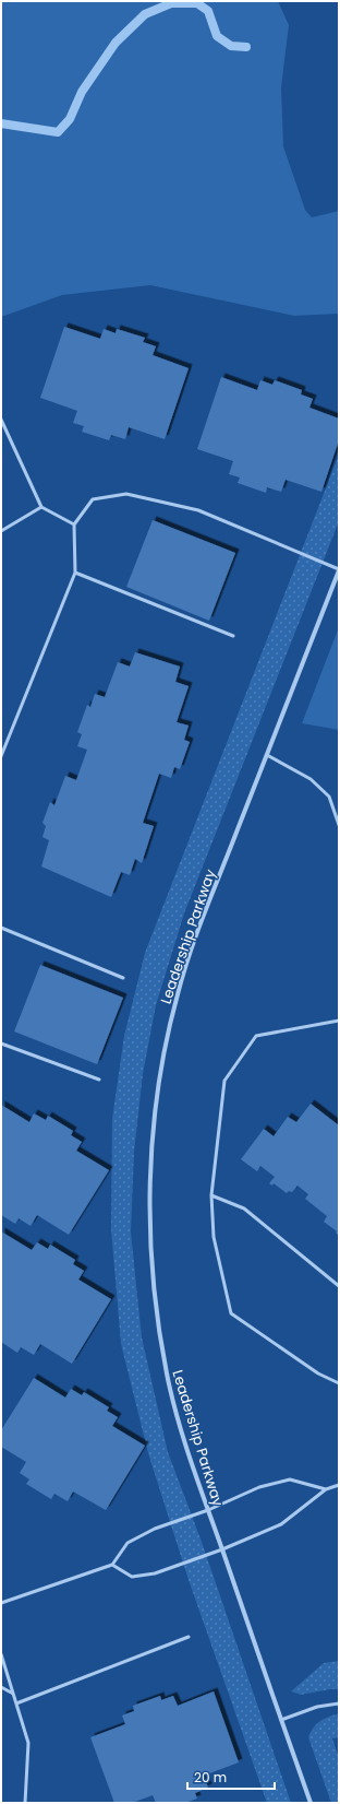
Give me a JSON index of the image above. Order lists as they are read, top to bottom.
{
  "streets": {
    "street": ["Leadership Parkway"]
  },
  "scale_bar": "20 m"
}
